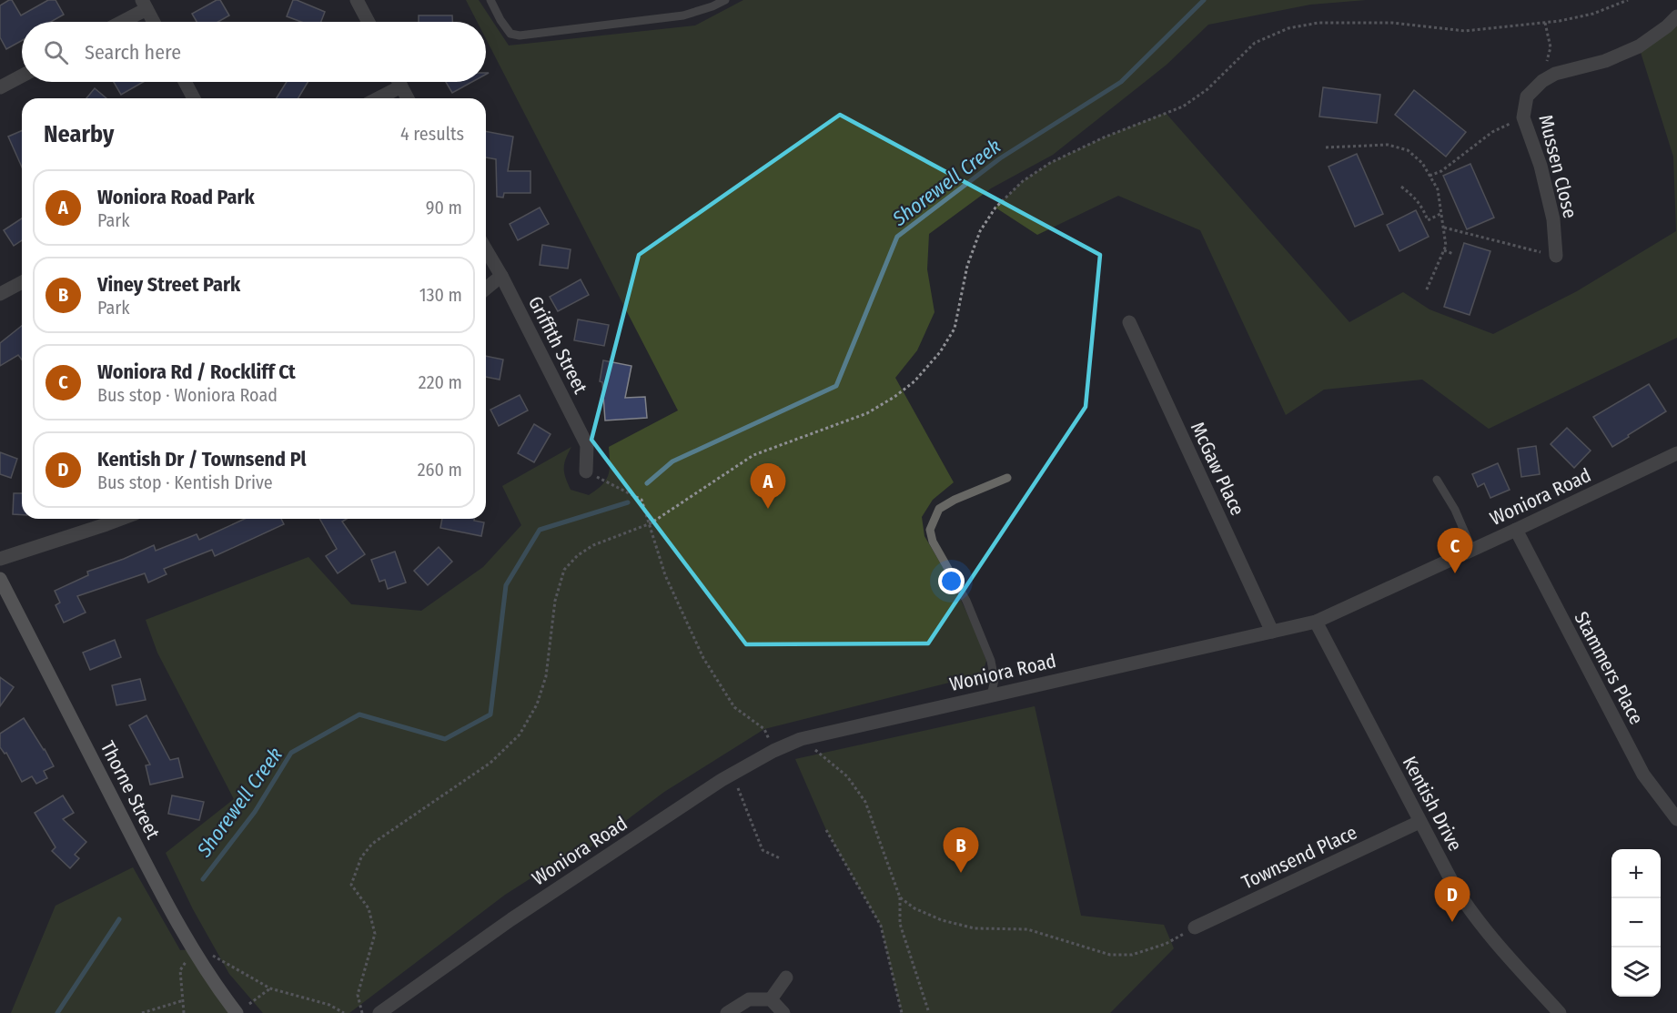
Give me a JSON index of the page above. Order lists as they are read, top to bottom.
{
  "streets": {
    "street": [
      "Mussen Close",
      "Griffith Street",
      "McGaw Place",
      "Woniora Road",
      "Stammers Place",
      "Thorne Street",
      "Kentish Drive",
      "Townsend Place"
    ]
  },
  "crossings": [
    ["McGaw Place", "Woniora Road"],
    ["Woniora Road", "Stammers Place"],
    ["Woniora Road", "Kentish Drive"],
    ["Kentish Drive", "Townsend Place"]
  ],
  "water": ["Shorewell Creek"],
  "page": {
    "search": "Search here",
    "heading": ["Nearby", "4 results"],
    "list": [
      {
        "mark": "A",
        "name": "Woniora Road Park",
        "note": "Park",
        "value": "90 m"
      },
      {
        "mark": "B",
        "name": "Viney Street Park",
        "note": "Park",
        "value": "130 m"
      },
      {
        "mark": "C",
        "name": "Woniora Rd / Rockliff Ct",
        "note": "Bus stop · Woniora Road",
        "value": "220 m"
      },
      {
        "mark": "D",
        "name": "Kentish Dr / Townsend Pl",
        "note": "Bus stop · Kentish Drive",
        "value": "260 m"
      }
    ],
    "pins": [
      "A",
      "C",
      "B",
      "D"
    ],
    "map_buttons": ["+", "−"]
  }
}
